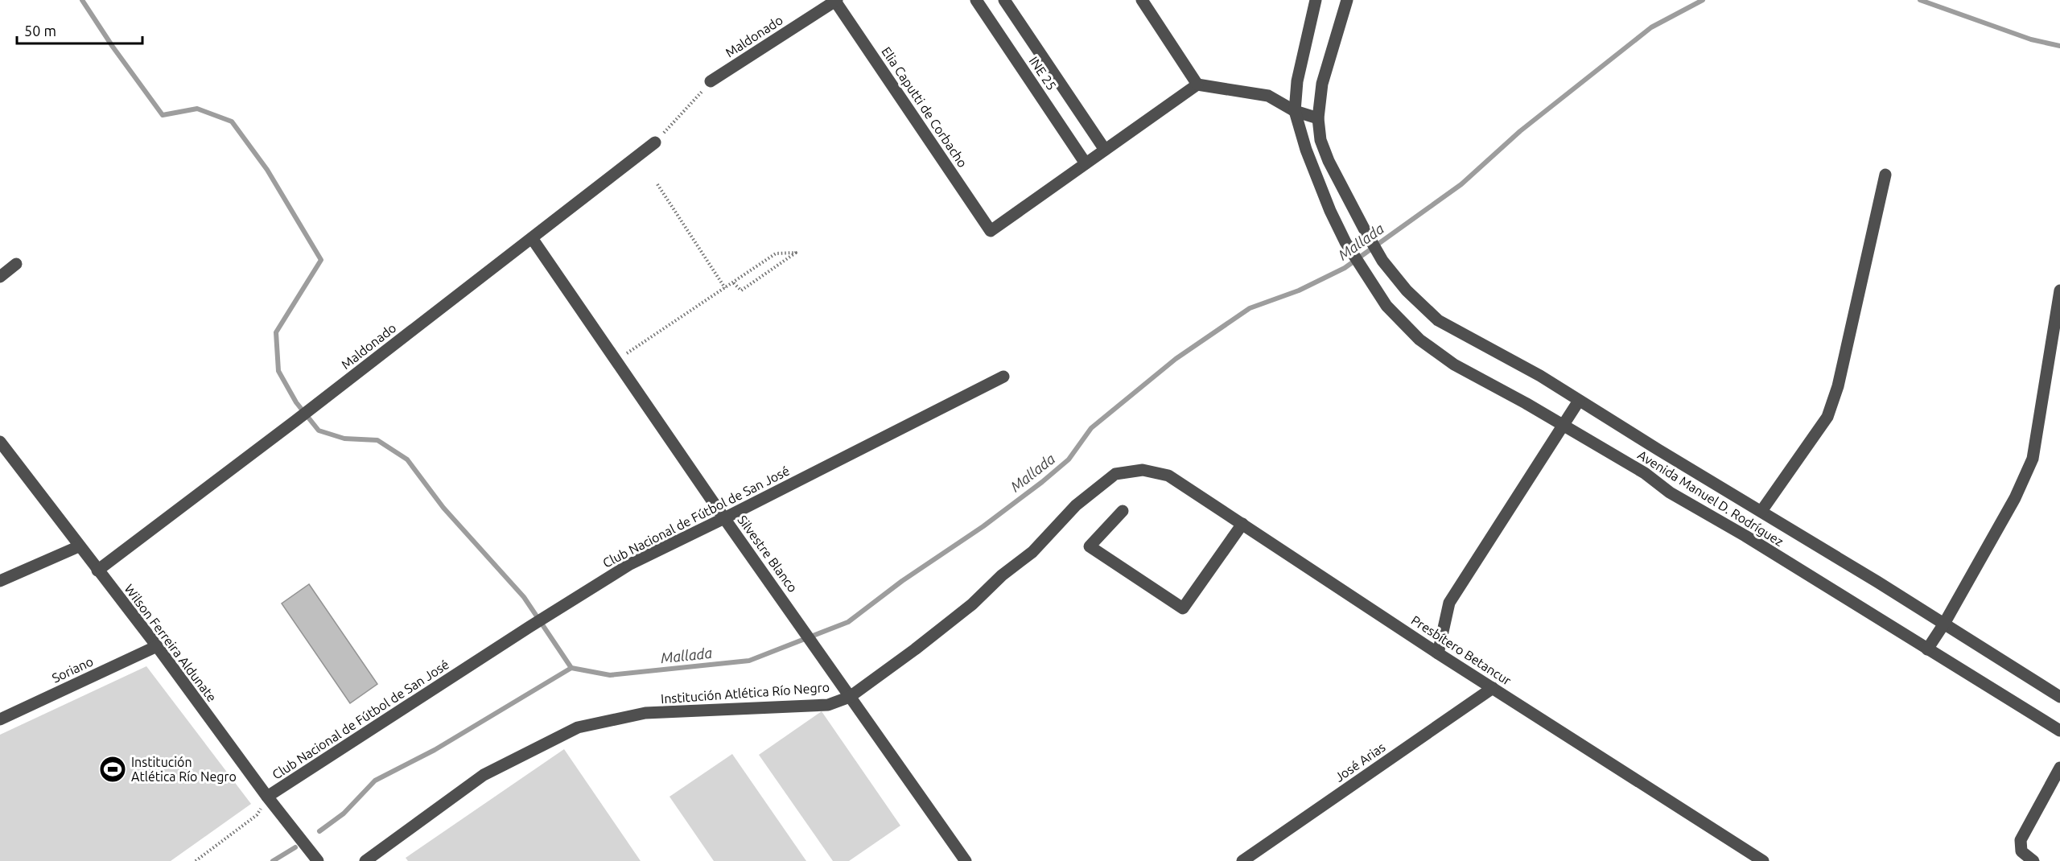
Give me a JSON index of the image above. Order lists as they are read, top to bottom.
{
  "streets": {
    "street": [
      "Maldonado",
      "INE 25",
      "Elia Caputti de Corbacho",
      "Avenida Manuel D. Rodríguez",
      "Club Nacional de Fútbol de San José",
      "Silvestre Blanco",
      "Wilson Ferreira Aldunate",
      "Presbítero Betancur",
      "Soriano",
      "Institución Atlética Río Negro",
      "José Arias"
    ]
  },
  "crossings": [
    ["Maldonado", "Elia Caputti de Corbacho"],
    ["Maldonado", "Silvestre Blanco"],
    ["Maldonado", "Wilson Ferreira Aldunate"],
    ["INE 25", "Elia Caputti de Corbacho"],
    ["Club Nacional de Fútbol de San José", "Silvestre Blanco"],
    ["Club Nacional de Fútbol de San José", "Wilson Ferreira Aldunate"],
    ["Silvestre Blanco", "Institución Atlética Río Negro"],
    ["Wilson Ferreira Aldunate", "Soriano"],
    ["Presbítero Betancur", "Institución Atlética Río Negro"],
    ["Presbítero Betancur", "José Arias"]
  ],
  "water": ["Mallada"],
  "places": {
    "sports": ["Institución Atlética Río Negro"]
  },
  "scale_bar": "50 m"
}
